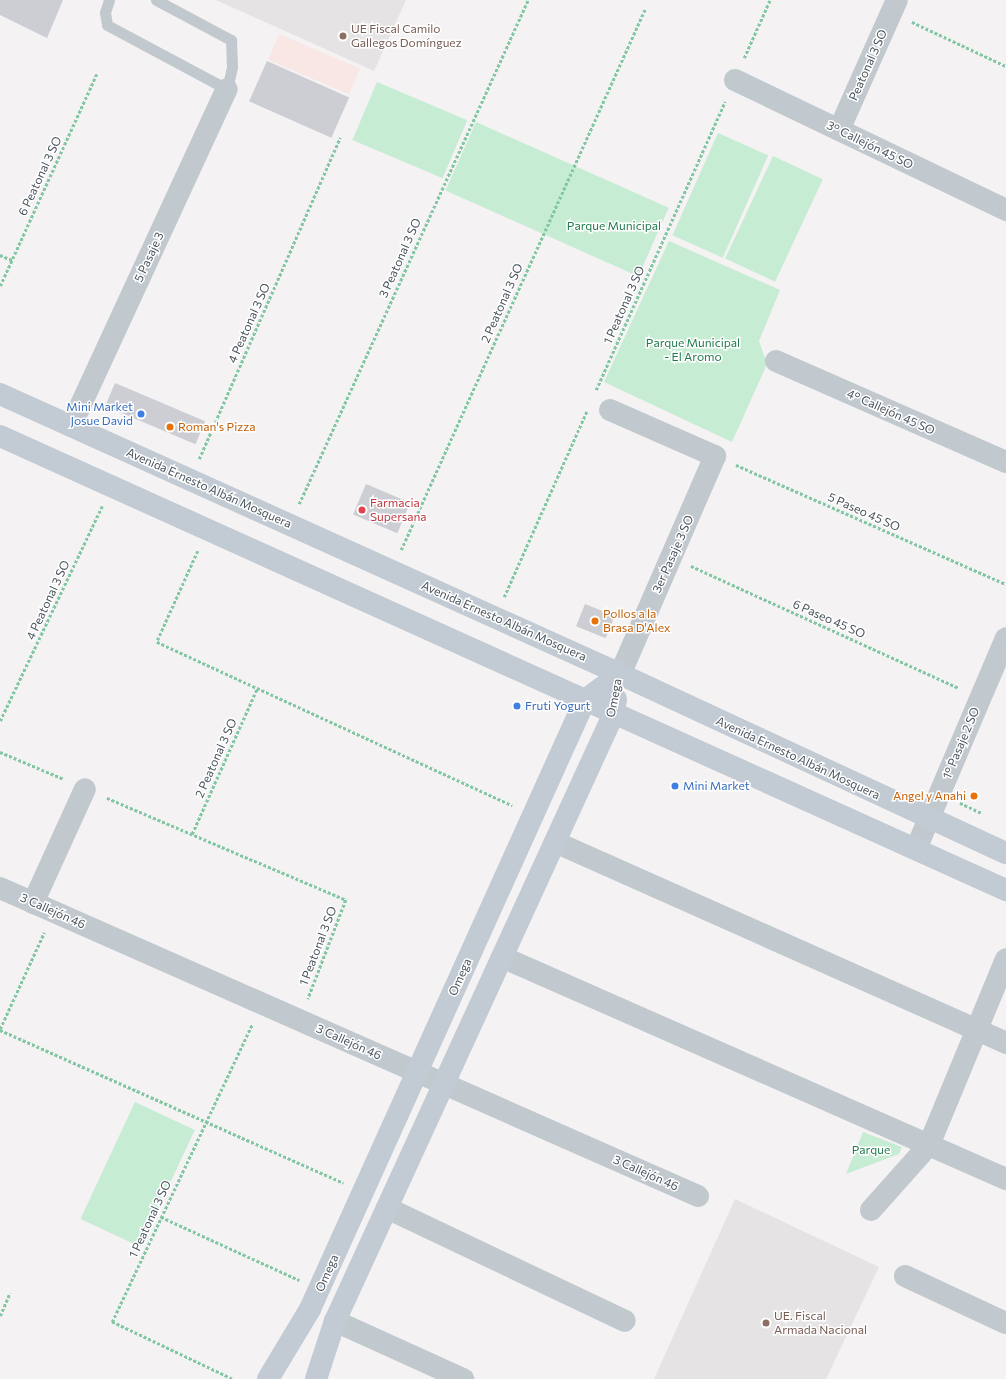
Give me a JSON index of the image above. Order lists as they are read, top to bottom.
{
  "streets": {
    "street": [
      "Peatonal 3 SO",
      "3° Callejón 45 SO",
      "5 Pasaje 3",
      "4° Callejón 45 SO",
      "Avenida Ernesto Albán Mosquera",
      "3er Pasaje 3 SO",
      "Omega",
      "1° Pasaje 2 SO",
      "3 Callejón 46"
    ],
    "path": [
      "6 Peatonal 3 SO",
      "3 Peatonal 3 SO",
      "2 Peatonal 3 SO",
      "1 Peatonal 3 SO",
      "4 Peatonal 3 SO",
      "5 Paseo 45 SO",
      "6 Paseo 45 SO"
    ]
  },
  "crossings": [
    ["Peatonal 3 SO", "3° Callejón 45 SO"],
    ["3° Callejón 45 SO", "1 Peatonal 3 SO"],
    ["5 Pasaje 3", "Avenida Ernesto Albán Mosquera"],
    ["3 Peatonal 3 SO", "Avenida Ernesto Albán Mosquera"],
    ["2 Peatonal 3 SO", "1 Peatonal 3 SO"],
    ["2 Peatonal 3 SO", "Avenida Ernesto Albán Mosquera"],
    ["1 Peatonal 3 SO", "3 Callejón 46"],
    ["4 Peatonal 3 SO", "Avenida Ernesto Albán Mosquera"],
    ["Avenida Ernesto Albán Mosquera", "3er Pasaje 3 SO"],
    ["Avenida Ernesto Albán Mosquera", "Omega"],
    ["Avenida Ernesto Albán Mosquera", "1° Pasaje 2 SO"],
    ["5 Paseo 45 SO", "3er Pasaje 3 SO"],
    ["3er Pasaje 3 SO", "6 Paseo 45 SO"],
    ["3er Pasaje 3 SO", "Omega"],
    ["6 Paseo 45 SO", "1° Pasaje 2 SO"],
    ["Omega", "3 Callejón 46"]
  ],
  "parks": ["Parque Municipal", "Parque Municipal - El Aromo", "Parque"],
  "places": [
    "UE Fiscal Camilo Gallegos Domínguez",
    "Mini Market Josue David",
    "Roman's Pizza",
    "Farmacia Supersana",
    "Pollos a la Brasa D'Alex",
    "Fruti Yogurt",
    "Mini Market",
    "Angel y Anahi",
    "UE. Fiscal Armada Nacional"
  ]
}
